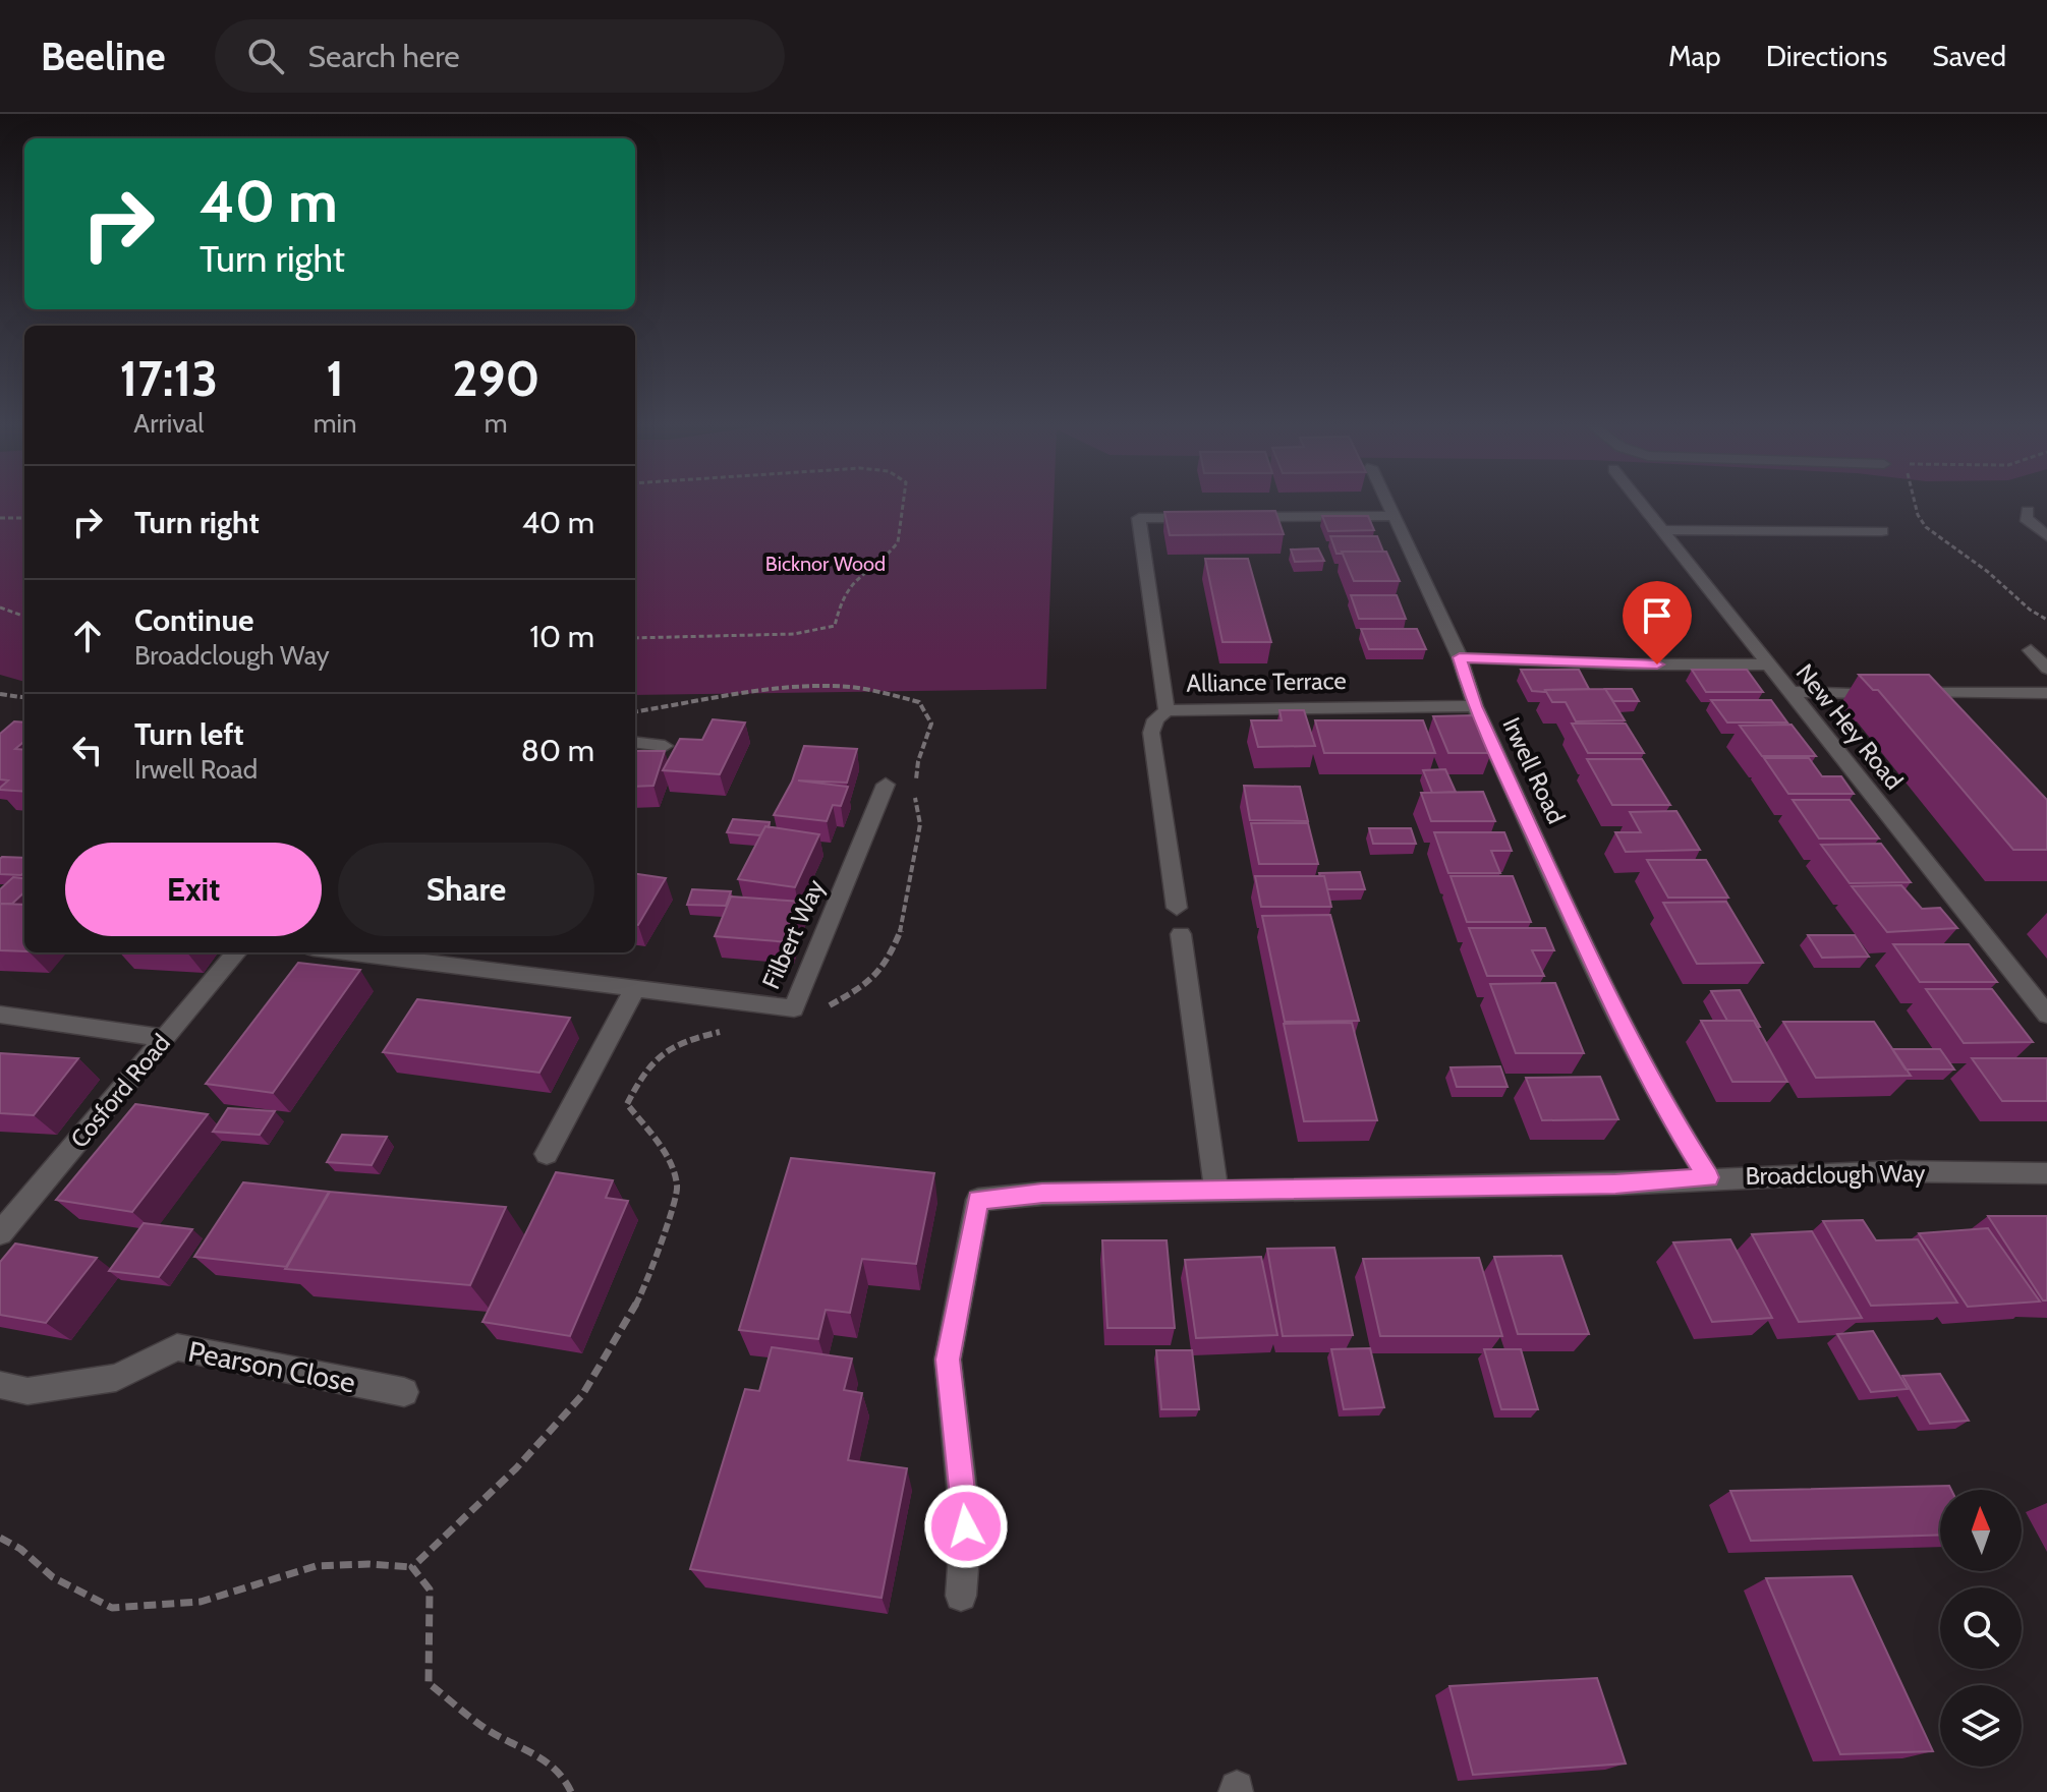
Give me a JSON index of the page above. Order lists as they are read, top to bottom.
{
  "streets": {
    "street": [
      "Alliance Terrace",
      "New Hey Road",
      "Irwell Road",
      "Filbert Way",
      "Cosford Road",
      "Broadclough Way",
      "Pearson Close"
    ]
  },
  "crossings": [
    ["Alliance Terrace", "Irwell Road"],
    ["Irwell Road", "Broadclough Way"]
  ],
  "parks": ["Bicknor Wood"],
  "north": "top",
  "page": {
    "header": "Beeline",
    "search": "Search here",
    "nav": ["Map", "Directions", "Saved"],
    "turn": ["40 m", "Turn right"],
    "eta": [
      "17:13",
      "Arrival",
      "1",
      "min",
      "290",
      "m"
    ],
    "list": [
      {
        "name": "Turn right",
        "value": "40 m"
      },
      {
        "name": "Continue",
        "note": "Broadclough Way",
        "value": "10 m"
      },
      {
        "name": "Turn left",
        "note": "Irwell Road",
        "value": "80 m"
      }
    ],
    "buttons": ["Exit", "Share"]
  }
}
